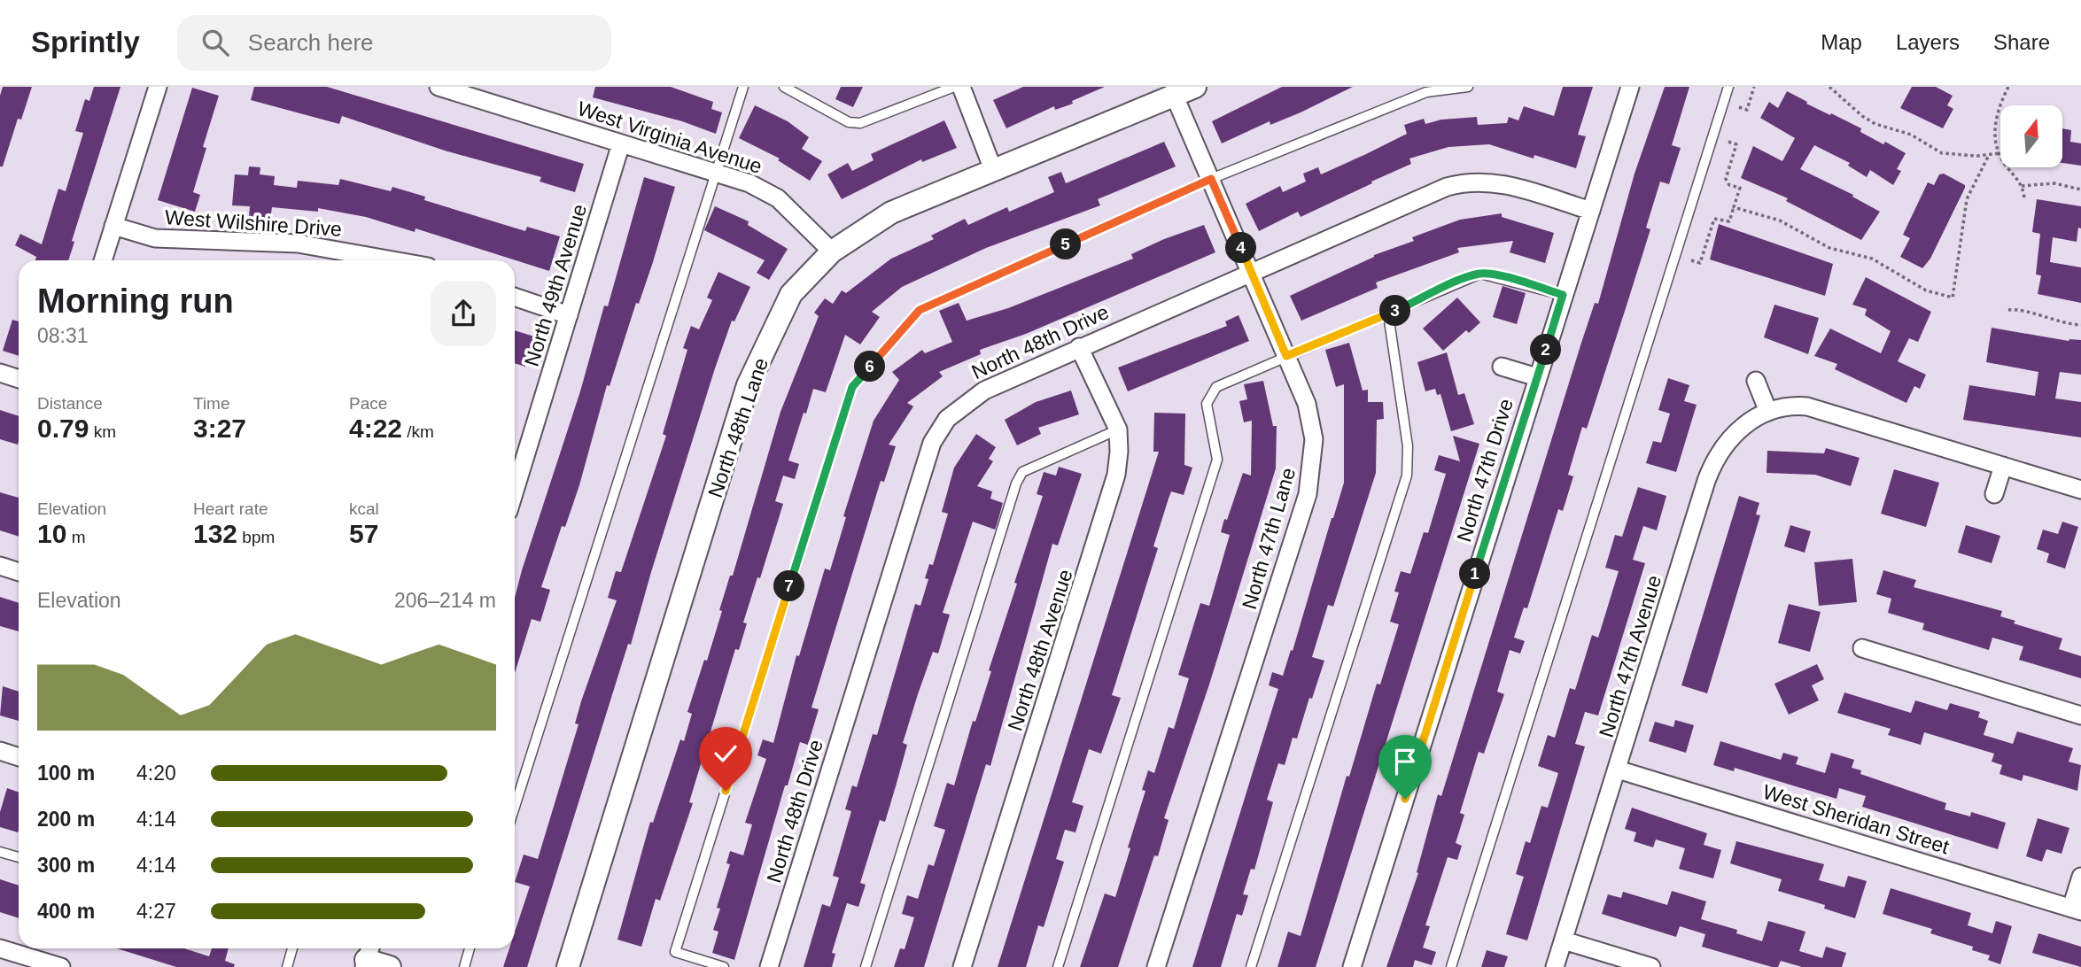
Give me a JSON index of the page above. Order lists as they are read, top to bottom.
{
  "streets": {
    "street": [
      "West Virginia Avenue",
      "West Wilshire Drive",
      "North 49th Avenue",
      "North 48th Drive",
      "North 48th Lane",
      "North 47th Drive",
      "North 47th Lane",
      "North 48th Avenue",
      "North 47th Avenue",
      "West Sheridan Street"
    ]
  },
  "crossings": [
    ["West Virginia Avenue", "North 49th Avenue"],
    ["West Virginia Avenue", "North 48th Lane"],
    ["North 48th Drive", "North 47th Drive"],
    ["North 48th Drive", "North 47th Lane"],
    ["North 48th Drive", "North 48th Avenue"],
    ["North 48th Lane", "North 47th Lane"],
    ["North 47th Avenue", "West Sheridan Street"]
  ],
  "north": "top",
  "page": {
    "header": "Sprintly",
    "search": "Search here",
    "nav": ["Map", "Layers", "Share"],
    "pins": [
      "5",
      "4",
      "3",
      "2",
      "6",
      "1",
      "7"
    ],
    "heading": ["Morning run", "08:31"],
    "stats": [
      ["Distance", "0.79 km"],
      ["Time", "3:27"],
      ["Pace", "4:22 /km"],
      ["Elevation", "10 m"],
      ["Heart rate", "132 bpm"],
      ["kcal", "57"]
    ],
    "chart": ["Elevation", "206–214 m"],
    "list": [
      {
        "name": "100 m",
        "note": "4:20"
      },
      {
        "name": "200 m",
        "note": "4:14"
      },
      {
        "name": "300 m",
        "note": "4:14"
      },
      {
        "name": "400 m",
        "note": "4:27"
      }
    ]
  }
}
